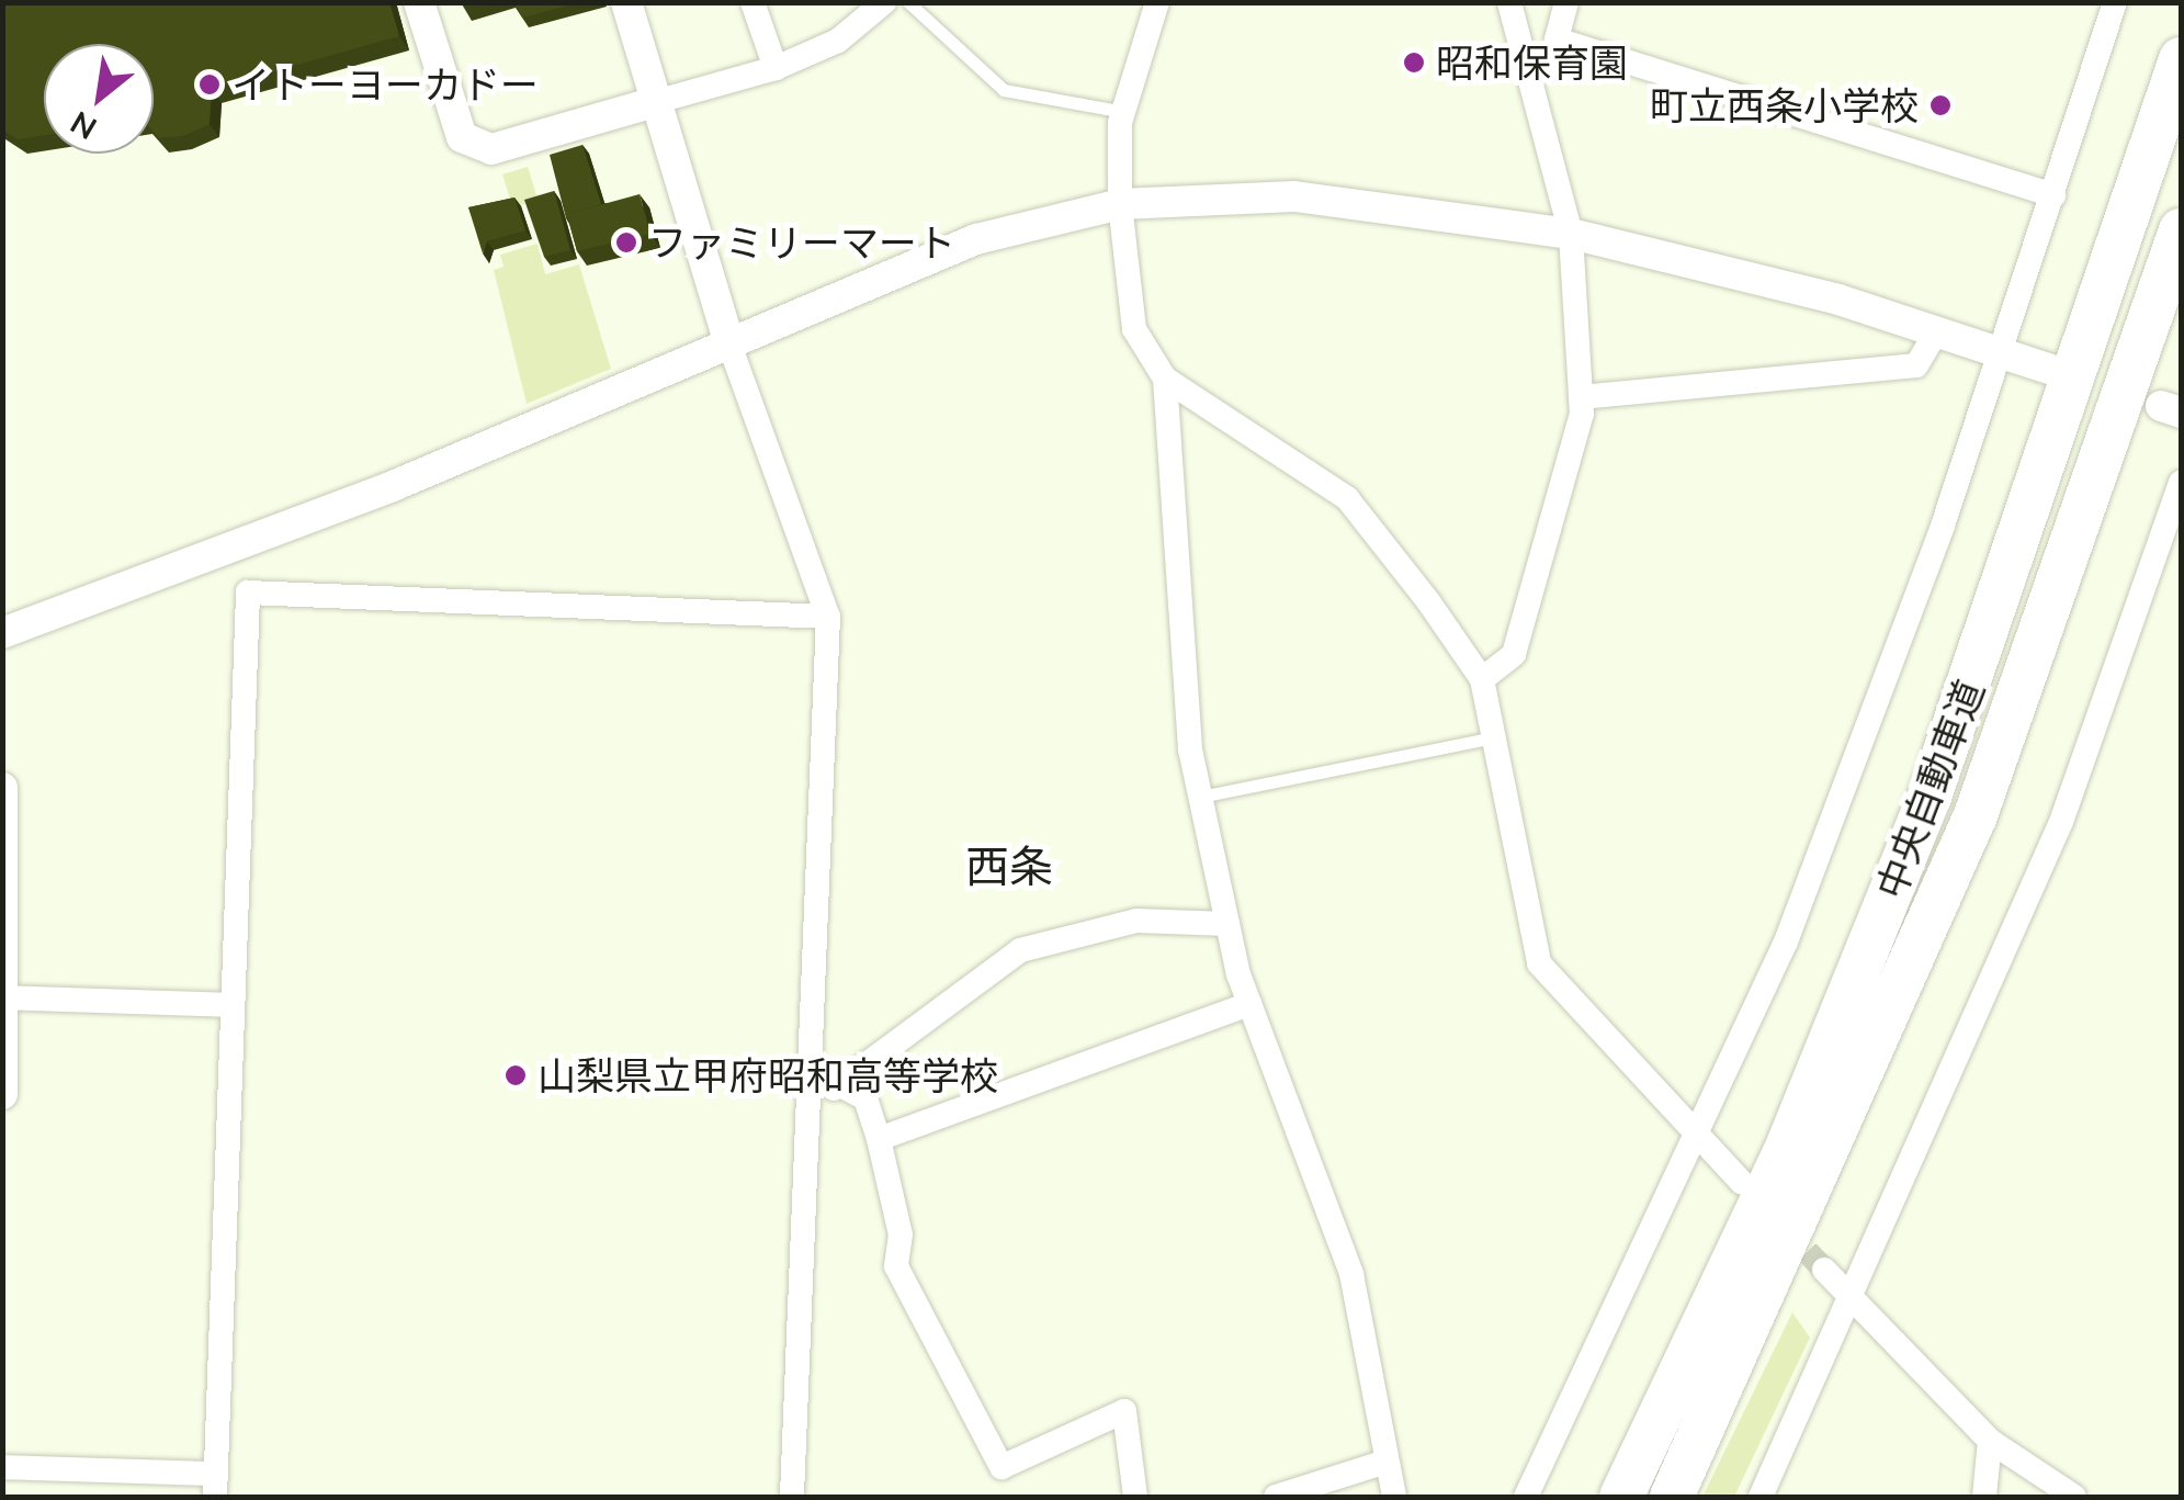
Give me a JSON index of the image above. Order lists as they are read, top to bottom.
{
  "streets": {
    "highway": ["中央自動車道"]
  },
  "districts": ["西条"],
  "places": [
    "昭和保育園",
    "イトーヨーカドー",
    "町立西条小学校",
    "ファミリーマート",
    "山梨県立甲府昭和高等学校"
  ],
  "north": "bottom left"
}
